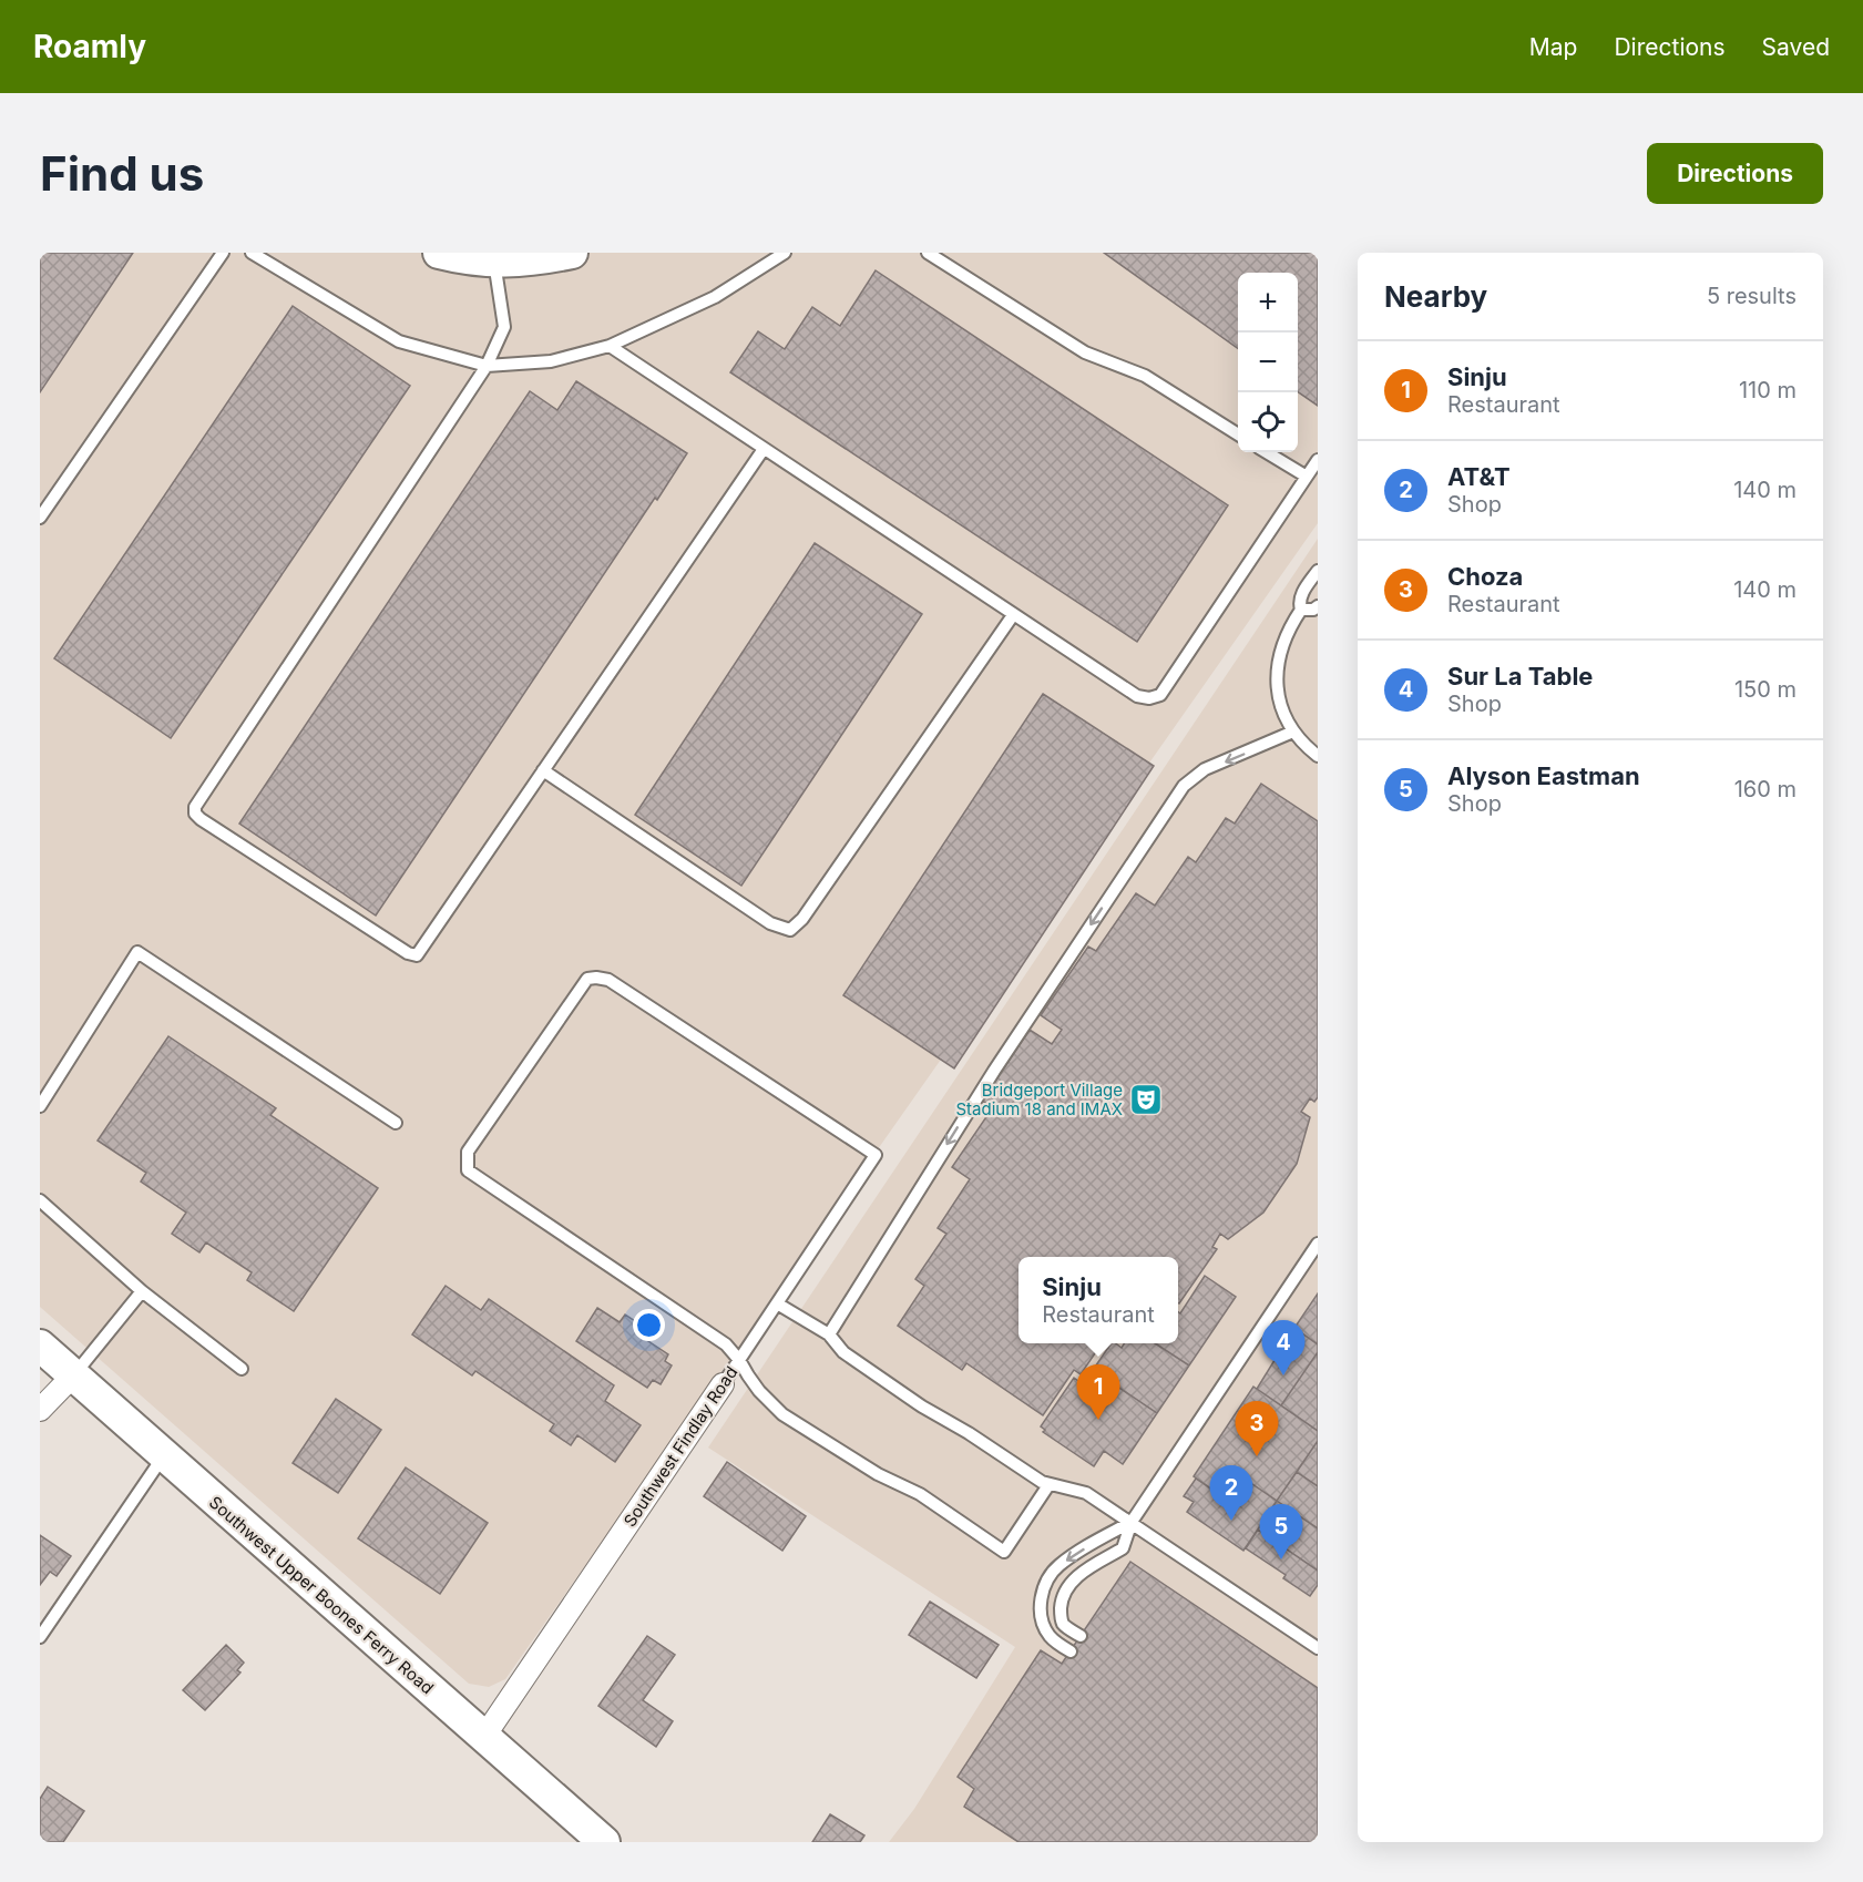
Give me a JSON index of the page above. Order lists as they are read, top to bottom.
{
  "streets": {
    "main road": ["Southwest Upper Boones Ferry Road"],
    "street": ["Southwest Findlay Road"]
  },
  "crossings": [
    ["Southwest Findlay Road", "Southwest Upper Boones Ferry Road"]
  ],
  "places": {
    "theatre": ["Bridgeport Village Stadium 18 and IMAX"]
  },
  "page": {
    "header": "Roamly",
    "nav": ["Map", "Directions", "Saved"],
    "buttons": "Directions",
    "title": "Find us",
    "heading": ["Nearby", "5 results"],
    "map_buttons": ["+", "−"],
    "list": [
      {
        "mark": "1",
        "name": "Sinju",
        "note": "Restaurant",
        "value": "110 m"
      },
      {
        "mark": "2",
        "name": "AT&T",
        "note": "Shop",
        "value": "140 m"
      },
      {
        "mark": "3",
        "name": "Choza",
        "note": "Restaurant",
        "value": "140 m"
      },
      {
        "mark": "4",
        "name": "Sur La Table",
        "note": "Shop",
        "value": "150 m"
      },
      {
        "mark": "5",
        "name": "Alyson Eastman",
        "note": "Shop",
        "value": "160 m"
      }
    ],
    "popup": ["Sinju", "Restaurant"],
    "pins": [
      "4",
      "1",
      "3",
      "2",
      "5"
    ]
  }
}
